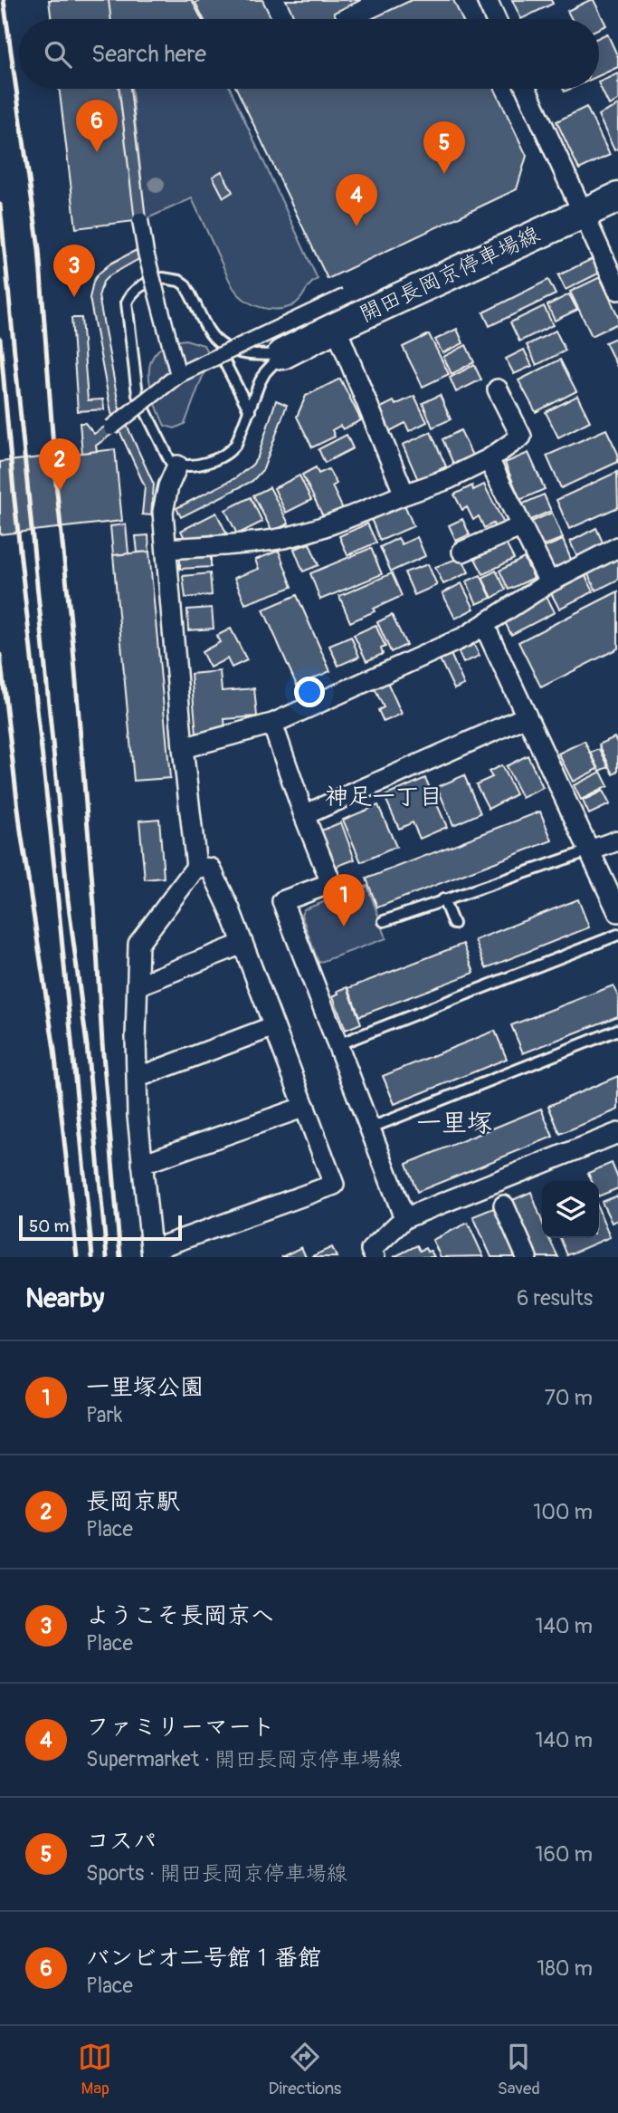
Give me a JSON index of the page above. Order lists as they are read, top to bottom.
{
  "streets": {
    "main road": ["開田長岡京停車場線"]
  },
  "districts": ["神足一丁目", "一里塚"],
  "scale_bar": "50 m",
  "page": {
    "search": "Search here",
    "pins": [
      "6",
      "5",
      "4",
      "3",
      "2",
      "1"
    ],
    "scale": "50 m",
    "heading": ["Nearby", "6 results"],
    "list": [
      {
        "mark": "1",
        "name": "一里塚公園",
        "note": "Park",
        "value": "70 m"
      },
      {
        "mark": "2",
        "name": "長岡京駅",
        "note": "Place",
        "value": "100 m"
      },
      {
        "mark": "3",
        "name": "ようこそ長岡京へ",
        "note": "Place",
        "value": "140 m"
      },
      {
        "mark": "4",
        "name": "ファミリーマート",
        "note": "Supermarket · 開田長岡京停車場線",
        "value": "140 m"
      },
      {
        "mark": "5",
        "name": "コスパ",
        "note": "Sports · 開田長岡京停車場線",
        "value": "160 m"
      },
      {
        "mark": "6",
        "name": "バンビオ二号館１番館",
        "note": "Place",
        "value": "180 m"
      }
    ],
    "nav": ["Map", "Directions", "Saved"]
  }
}
